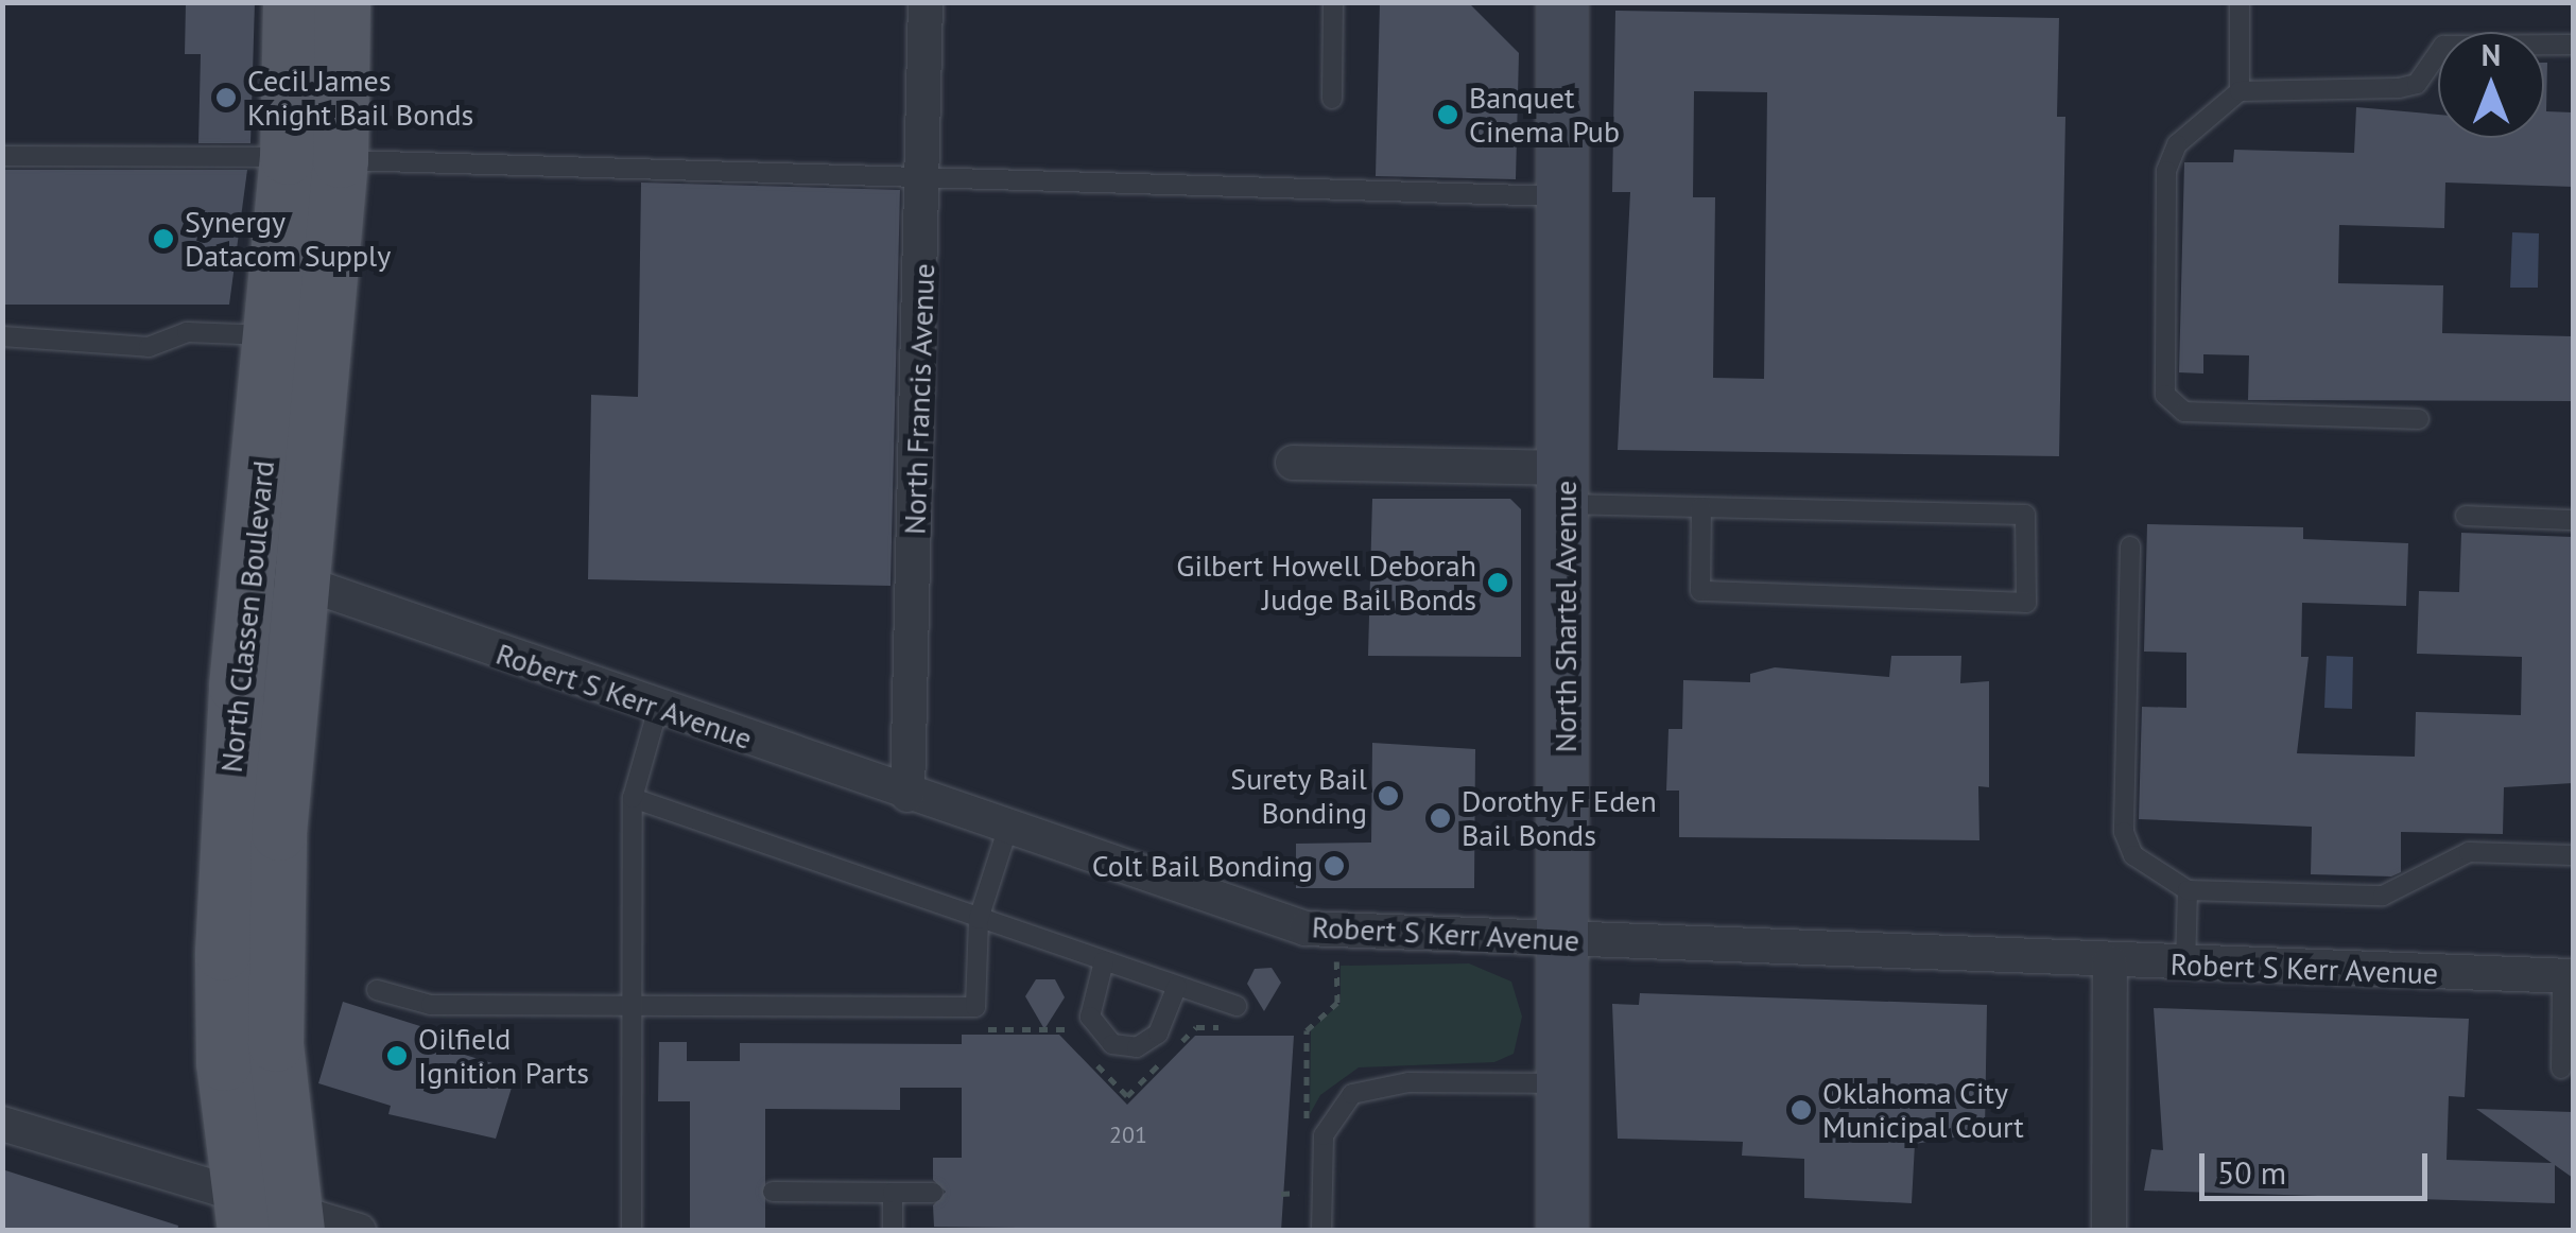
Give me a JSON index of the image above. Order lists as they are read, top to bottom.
{
  "streets": {
    "main road": ["North Classen Boulevard", "North Shartel Avenue"],
    "street": ["North Francis Avenue", "Robert S Kerr Avenue"]
  },
  "crossings": [
    ["North Francis Avenue", "Robert S Kerr Avenue"],
    ["North Classen Boulevard", "Robert S Kerr Avenue"],
    ["North Shartel Avenue", "Robert S Kerr Avenue"]
  ],
  "places": [
    "Cecil James Knight Bail Bonds",
    "Banquet Cinema Pub",
    "Synergy Datacom Supply",
    "Gilbert Howell Deborah Judge Bail Bonds",
    "Surety Bail Bonding",
    "Dorothy F Eden Bail Bonds",
    "Colt Bail Bonding",
    "Oilfield Ignition Parts",
    "Oklahoma City Municipal Court"
  ],
  "house_numbers": ["201"],
  "scale_bar": "50 m",
  "north": "top"
}
